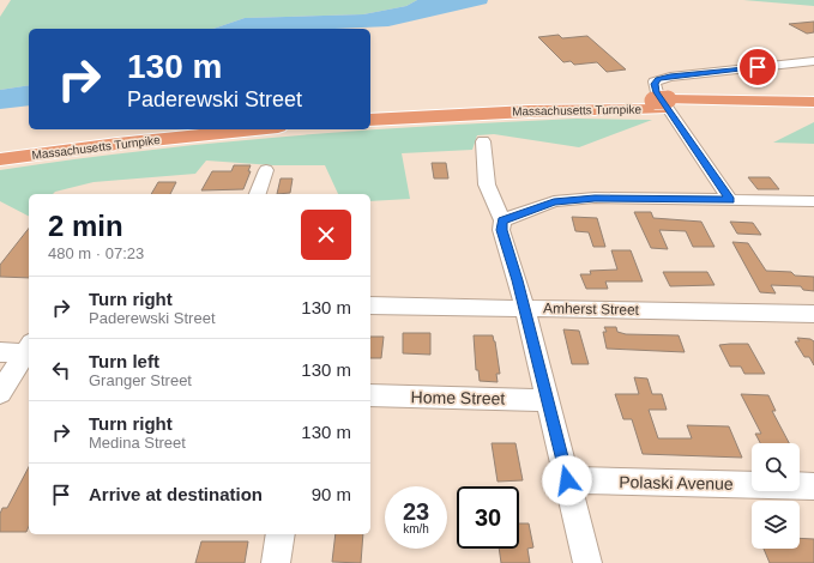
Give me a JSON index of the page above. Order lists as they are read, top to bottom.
{
  "streets": {
    "highway": ["Massachusetts Turnpike"],
    "street": ["Amherst Street", "Home Street", "Polaski Avenue"]
  },
  "page": {
    "turn": ["130 m", "Paderewski Street"],
    "heading": ["2 min", "480 m · 07:23"],
    "list": [
      {
        "name": "Turn right",
        "note": "Paderewski Street",
        "value": "130 m"
      },
      {
        "name": "Turn left",
        "note": "Granger Street",
        "value": "130 m"
      },
      {
        "name": "Turn right",
        "note": "Medina Street",
        "value": "130 m"
      },
      {
        "name": "Arrive at destination",
        "value": "90 m"
      }
    ],
    "speed": "23 km/h",
    "limit": "30"
  }
}
